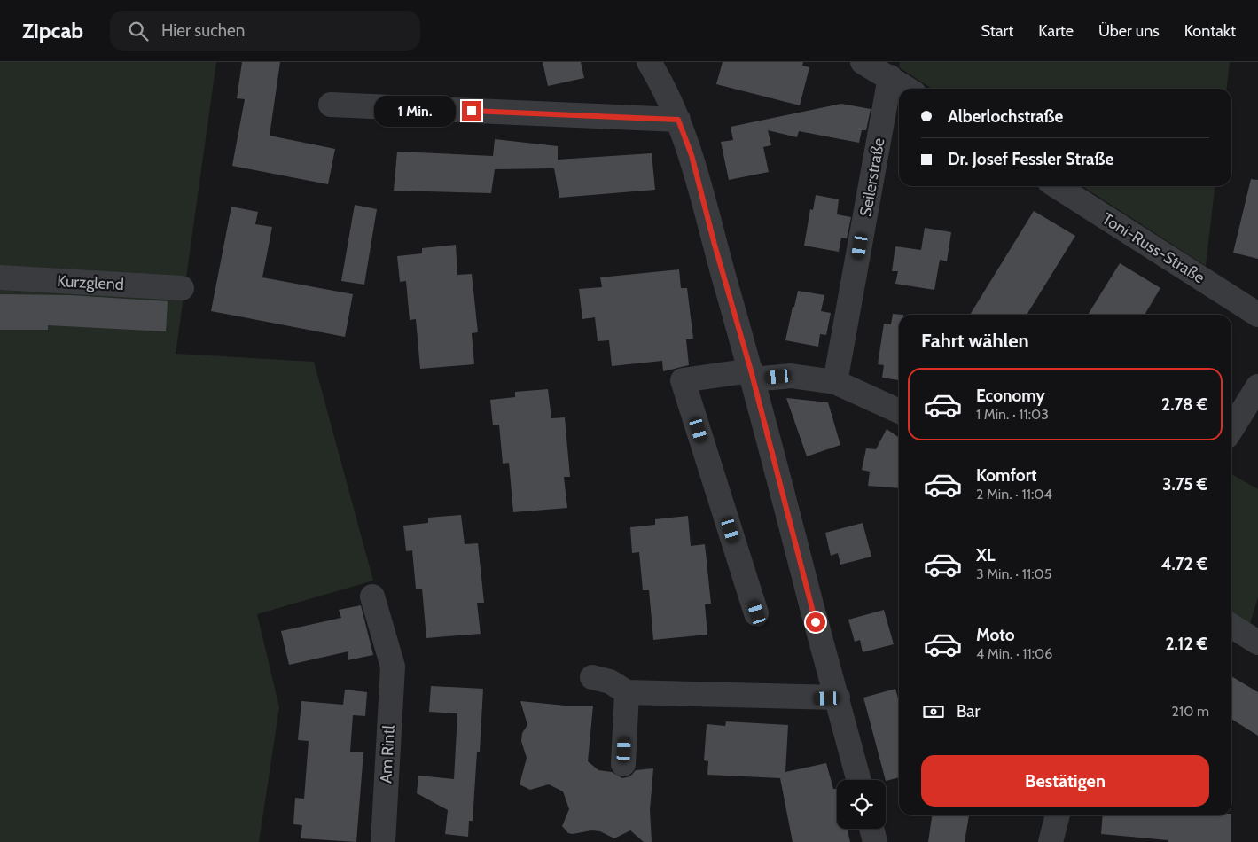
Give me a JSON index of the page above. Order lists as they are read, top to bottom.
{
  "streets": {
    "street": [
      "Seilerstraße",
      "Toni-Russ-Straße",
      "Kurzglend",
      "Am Rintl"
    ]
  },
  "page": {
    "header": "Zipcab",
    "search": "Hier suchen",
    "nav": [
      "Start",
      "Karte",
      "Über uns",
      "Kontakt"
    ],
    "banner": ["Alberlochstraße", "Dr. Josef Fessler Straße"],
    "bubble": "1 Min.",
    "heading": "Fahrt wählen",
    "list": [
      {
        "name": "Economy",
        "note": "1 Min. · 11:03",
        "value": "2.78 €"
      },
      {
        "name": "Komfort",
        "note": "2 Min. · 11:04",
        "value": "3.75 €"
      },
      {
        "name": "XL",
        "note": "3 Min. · 11:05",
        "value": "4.72 €"
      },
      {
        "name": "Moto",
        "note": "4 Min. · 11:06",
        "value": "2.12 €"
      }
    ],
    "pay": ["Bar", "210 m"],
    "buttons": "Bestätigen"
  }
}
